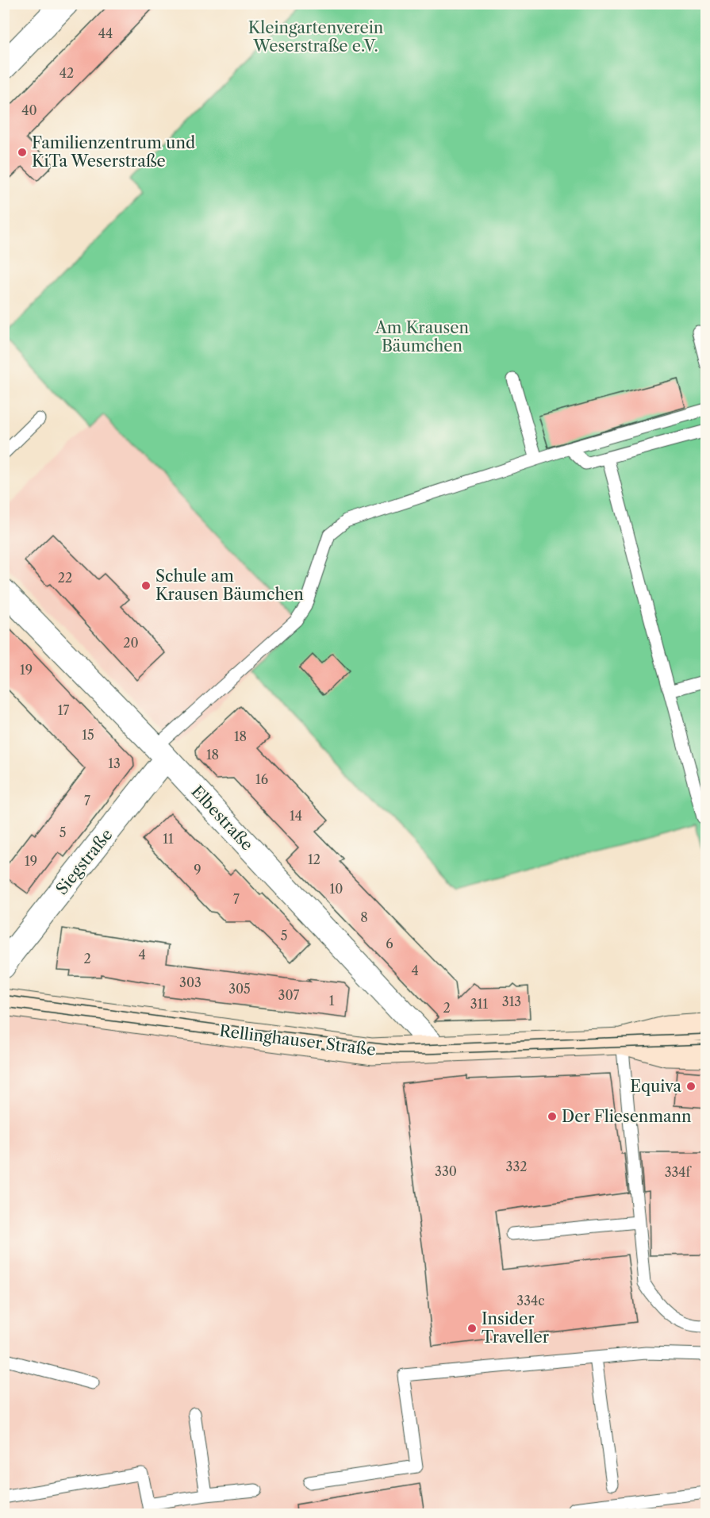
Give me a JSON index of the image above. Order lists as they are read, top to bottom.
{
  "streets": {
    "main road": ["Rellinghauser Straße"],
    "street": ["Elbestraße", "Siegstraße"]
  },
  "crossings": [
    ["Elbestraße", "Siegstraße"],
    ["Elbestraße", "Rellinghauser Straße"]
  ],
  "parks": ["Kleingartenverein Weserstraße e.V.", "Am Krausen Bäumchen"],
  "places": [
    "Familienzentrum und KiTa Weserstraße",
    "Schule am Krausen Bäumchen",
    "Equiva",
    "Der Fliesenmann",
    "Insider Traveller"
  ],
  "house_numbers": [
    "44",
    "42",
    "40",
    "22",
    "20",
    "19",
    "17",
    "15",
    "18",
    "18",
    "13",
    "16",
    "7",
    "14",
    "5",
    "11",
    "12",
    "19",
    "9",
    "10",
    "7",
    "8",
    "5",
    "6",
    "4",
    "2",
    "4",
    "303",
    "305",
    "307",
    "1",
    "313",
    "311",
    "2",
    "332",
    "330",
    "334f",
    "334c"
  ]
}
